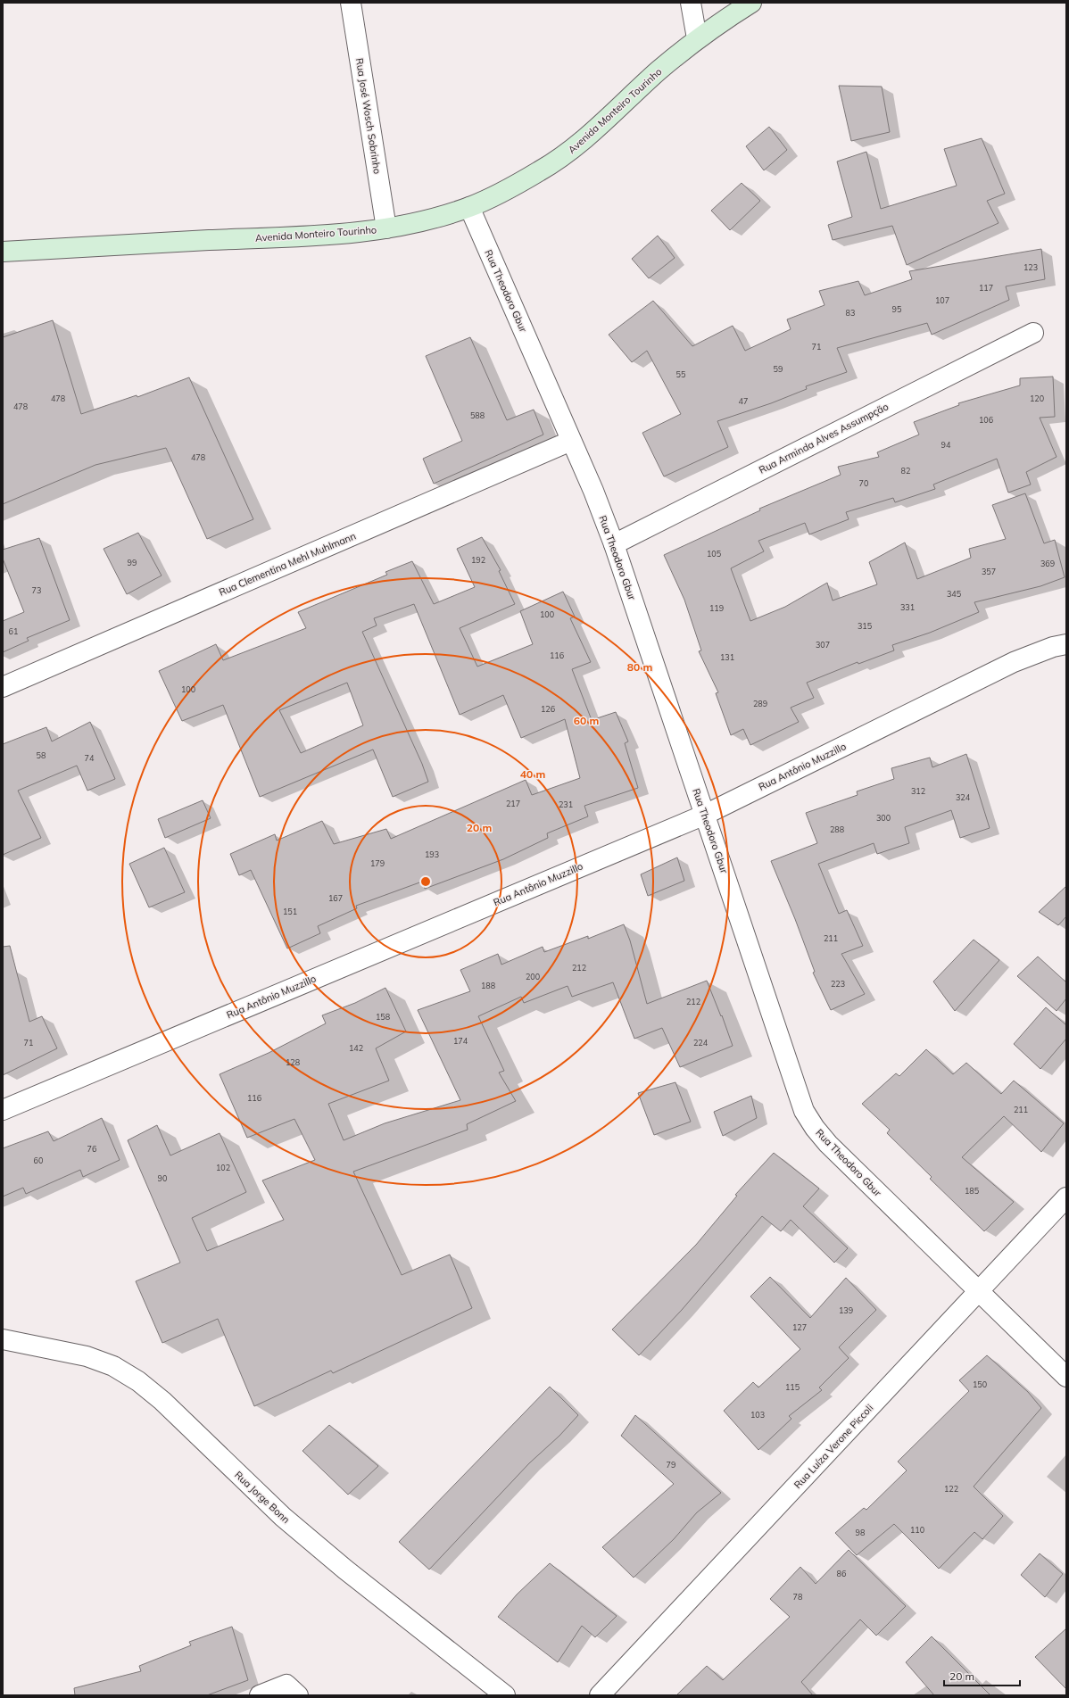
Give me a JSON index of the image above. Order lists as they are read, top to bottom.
{
  "streets": {
    "main road": ["Avenida Monteiro Tourinho"],
    "street": [
      "Rua José Wosch Sobrinho",
      "Rua Theodoro Gbur",
      "Rua Arminda Alves Assumpção",
      "Rua Clementina Mehl Muhlmann",
      "Rua Antônio Muzzillo",
      "Rua Luíza Verone Piccoli",
      "Rua Jorge Bonn"
    ]
  },
  "crossings": [
    ["Avenida Monteiro Tourinho", "Rua José Wosch Sobrinho"],
    ["Avenida Monteiro Tourinho", "Rua Theodoro Gbur"],
    ["Rua Theodoro Gbur", "Rua Arminda Alves Assumpção"],
    ["Rua Theodoro Gbur", "Rua Clementina Mehl Muhlmann"],
    ["Rua Theodoro Gbur", "Rua Antônio Muzzillo"],
    ["Rua Theodoro Gbur", "Rua Luíza Verone Piccoli"]
  ],
  "house_numbers": [
    "123",
    "117",
    "107",
    "95",
    "83",
    "71",
    "59",
    "55",
    "478",
    "120",
    "47",
    "478",
    "588",
    "106",
    "94",
    "478",
    "82",
    "70",
    "105",
    "192",
    "99",
    "369",
    "357",
    "73",
    "345",
    "331",
    "119",
    "100",
    "315",
    "61",
    "307",
    "116",
    "131",
    "100",
    "289",
    "126",
    "58",
    "74",
    "312",
    "324",
    "217",
    "231",
    "300",
    "288",
    "193",
    "179",
    "167",
    "151",
    "211",
    "212",
    "200",
    "223",
    "188",
    "212",
    "158",
    "174",
    "71",
    "224",
    "142",
    "128",
    "116",
    "211",
    "76",
    "60",
    "102",
    "90",
    "185",
    "139",
    "127",
    "150",
    "115",
    "103",
    "79",
    "122",
    "110",
    "98",
    "86",
    "78"
  ],
  "scale_bar": "20 m",
  "rings": [
    "80 m",
    "60 m",
    "40 m",
    "20 m"
  ]
}
